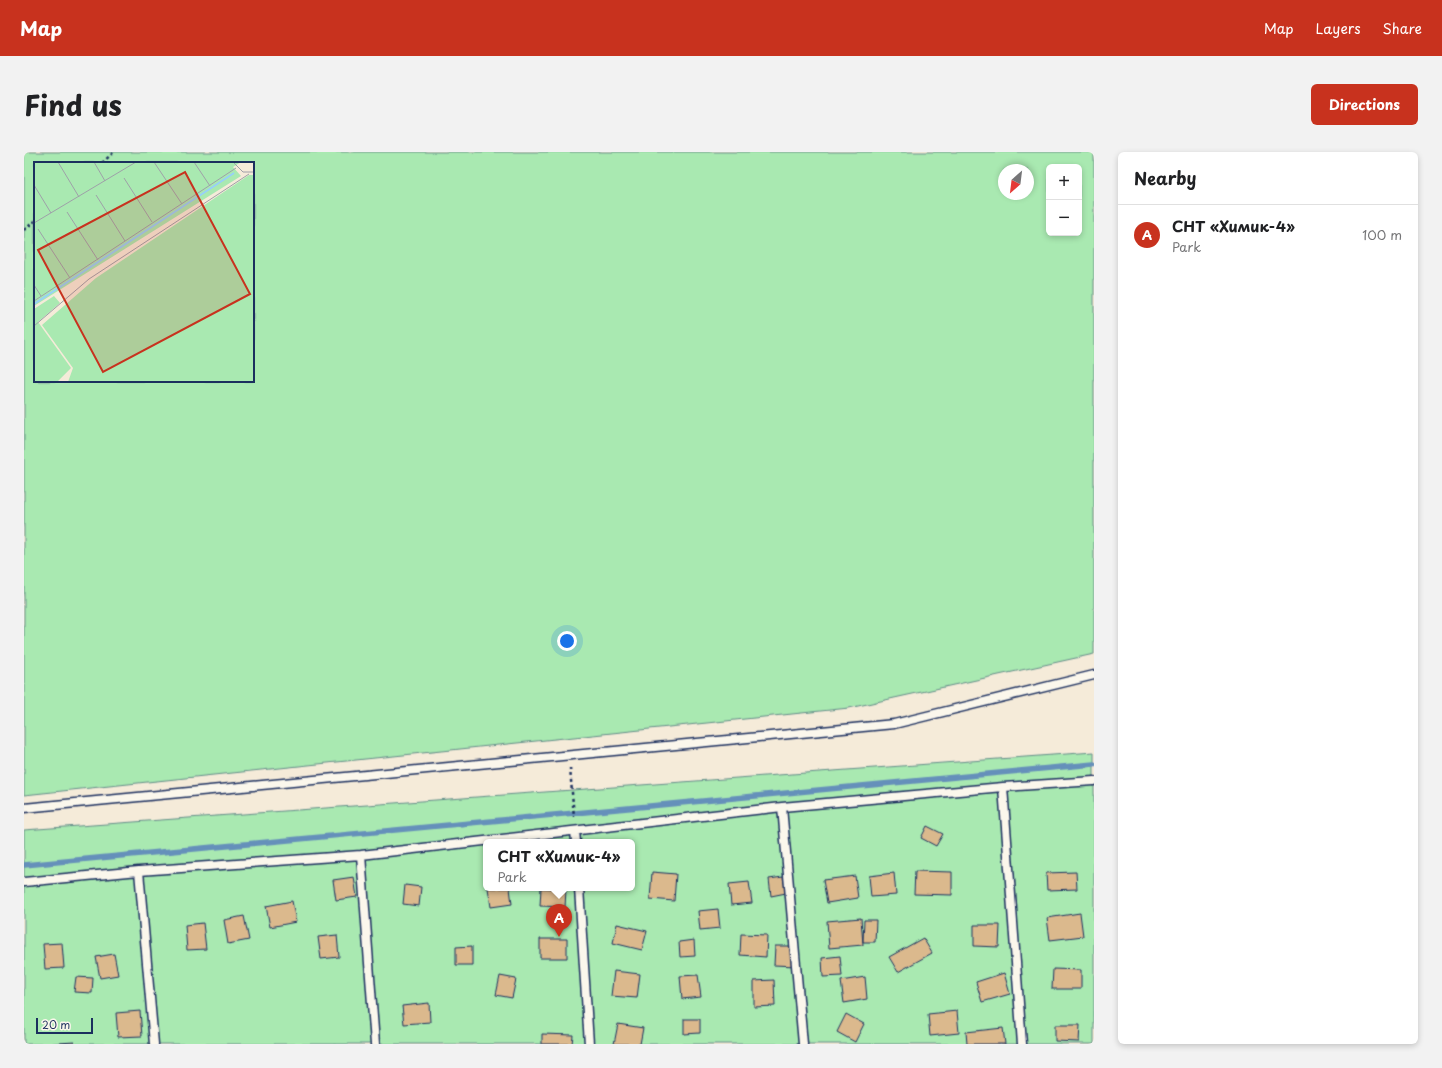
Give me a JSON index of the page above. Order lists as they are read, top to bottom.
{
  "scale_bar": "20 m",
  "north": "bottom left",
  "page": {
    "header": "Map",
    "nav": ["Map", "Layers", "Share"],
    "title": "Find us",
    "buttons": "Directions",
    "heading": "Nearby",
    "map_buttons": ["+", "−"],
    "list": [
      {
        "mark": "A",
        "name": "СНТ «Химик-4»",
        "note": "Park",
        "value": "100 m"
      }
    ],
    "popup": ["СНТ «Химик-4»", "Park"],
    "pins": "A",
    "scale": "20 m"
  }
}
